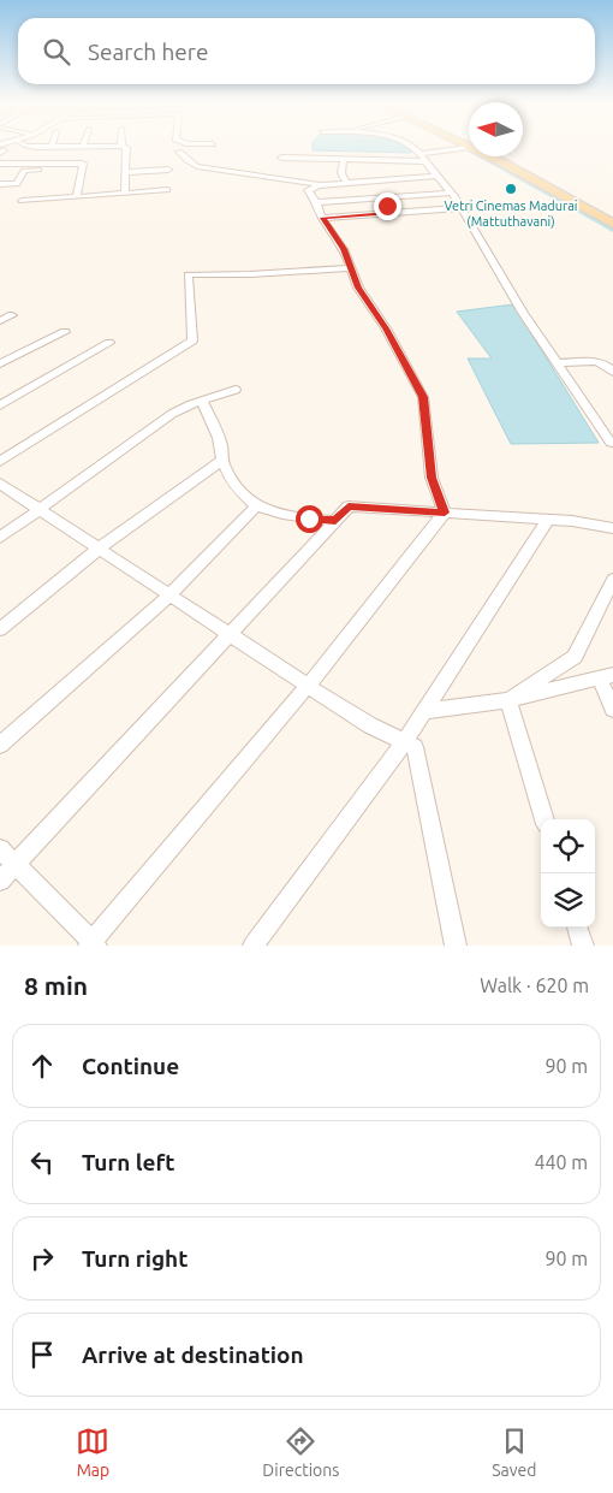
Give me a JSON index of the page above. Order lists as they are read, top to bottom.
{
  "places": ["Vetri Cinemas Madurai (Mattuthavani)"],
  "north": "left",
  "page": {
    "search": "Search here",
    "heading": ["8 min", "Walk · 620 m"],
    "list": [
      ["Continue", "90 m"],
      ["Turn left", "440 m"],
      ["Turn right", "90 m"],
      "Arrive at destination"
    ],
    "nav": ["Map", "Directions", "Saved"]
  }
}
